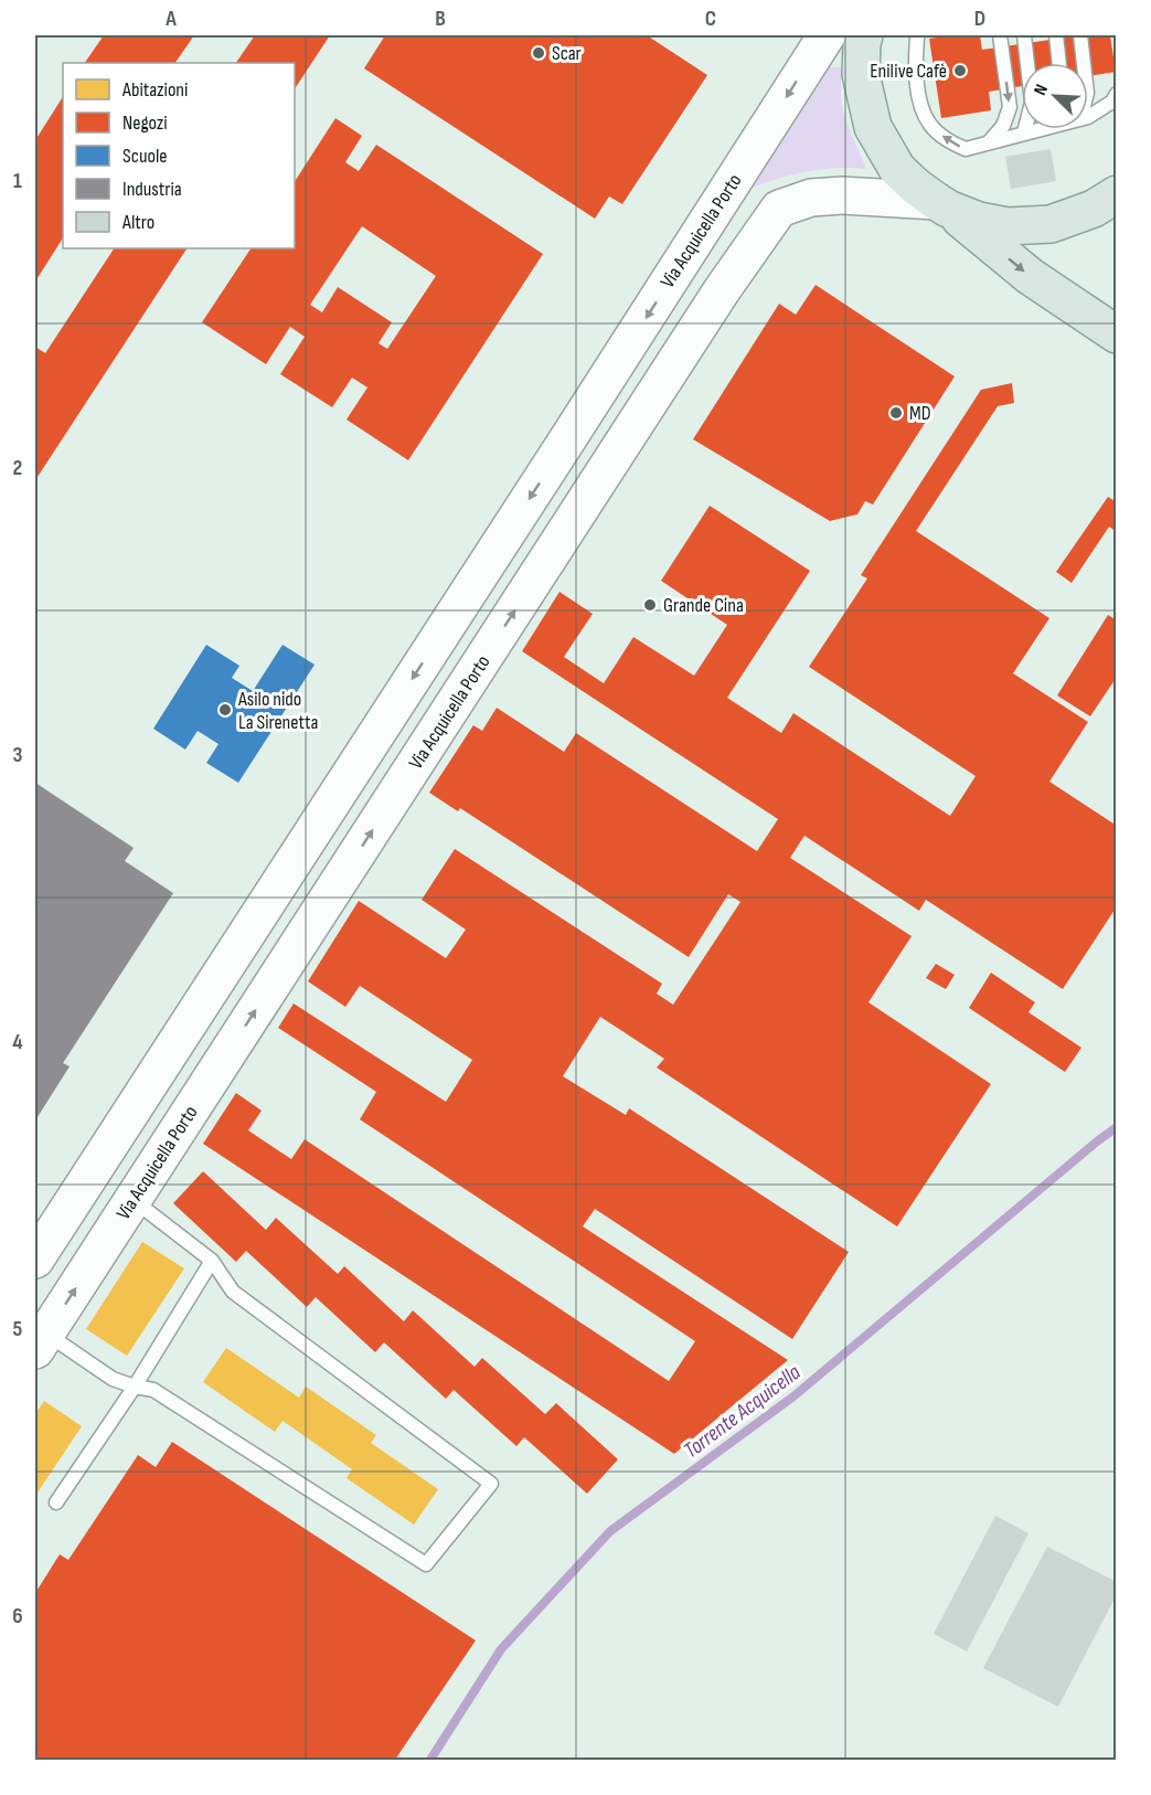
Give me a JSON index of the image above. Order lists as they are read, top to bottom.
{
  "streets": {
    "main road": ["Via Acquicella Porto"]
  },
  "water": ["Torrente Acquicella"],
  "places": [
    "Scar",
    "Enilive Cafè",
    "MD",
    "Grande Cina",
    "Asilo nido La Sirenetta"
  ],
  "legend": [
    "Abitazioni",
    "Negozi",
    "Scuole",
    "Industria",
    "Altro"
  ],
  "north": "top left",
  "grid": {
    "columns": [
      "A",
      "B",
      "C",
      "D"
    ],
    "rows": [
      "1",
      "2",
      "3",
      "4",
      "5",
      "6"
    ]
  }
}
